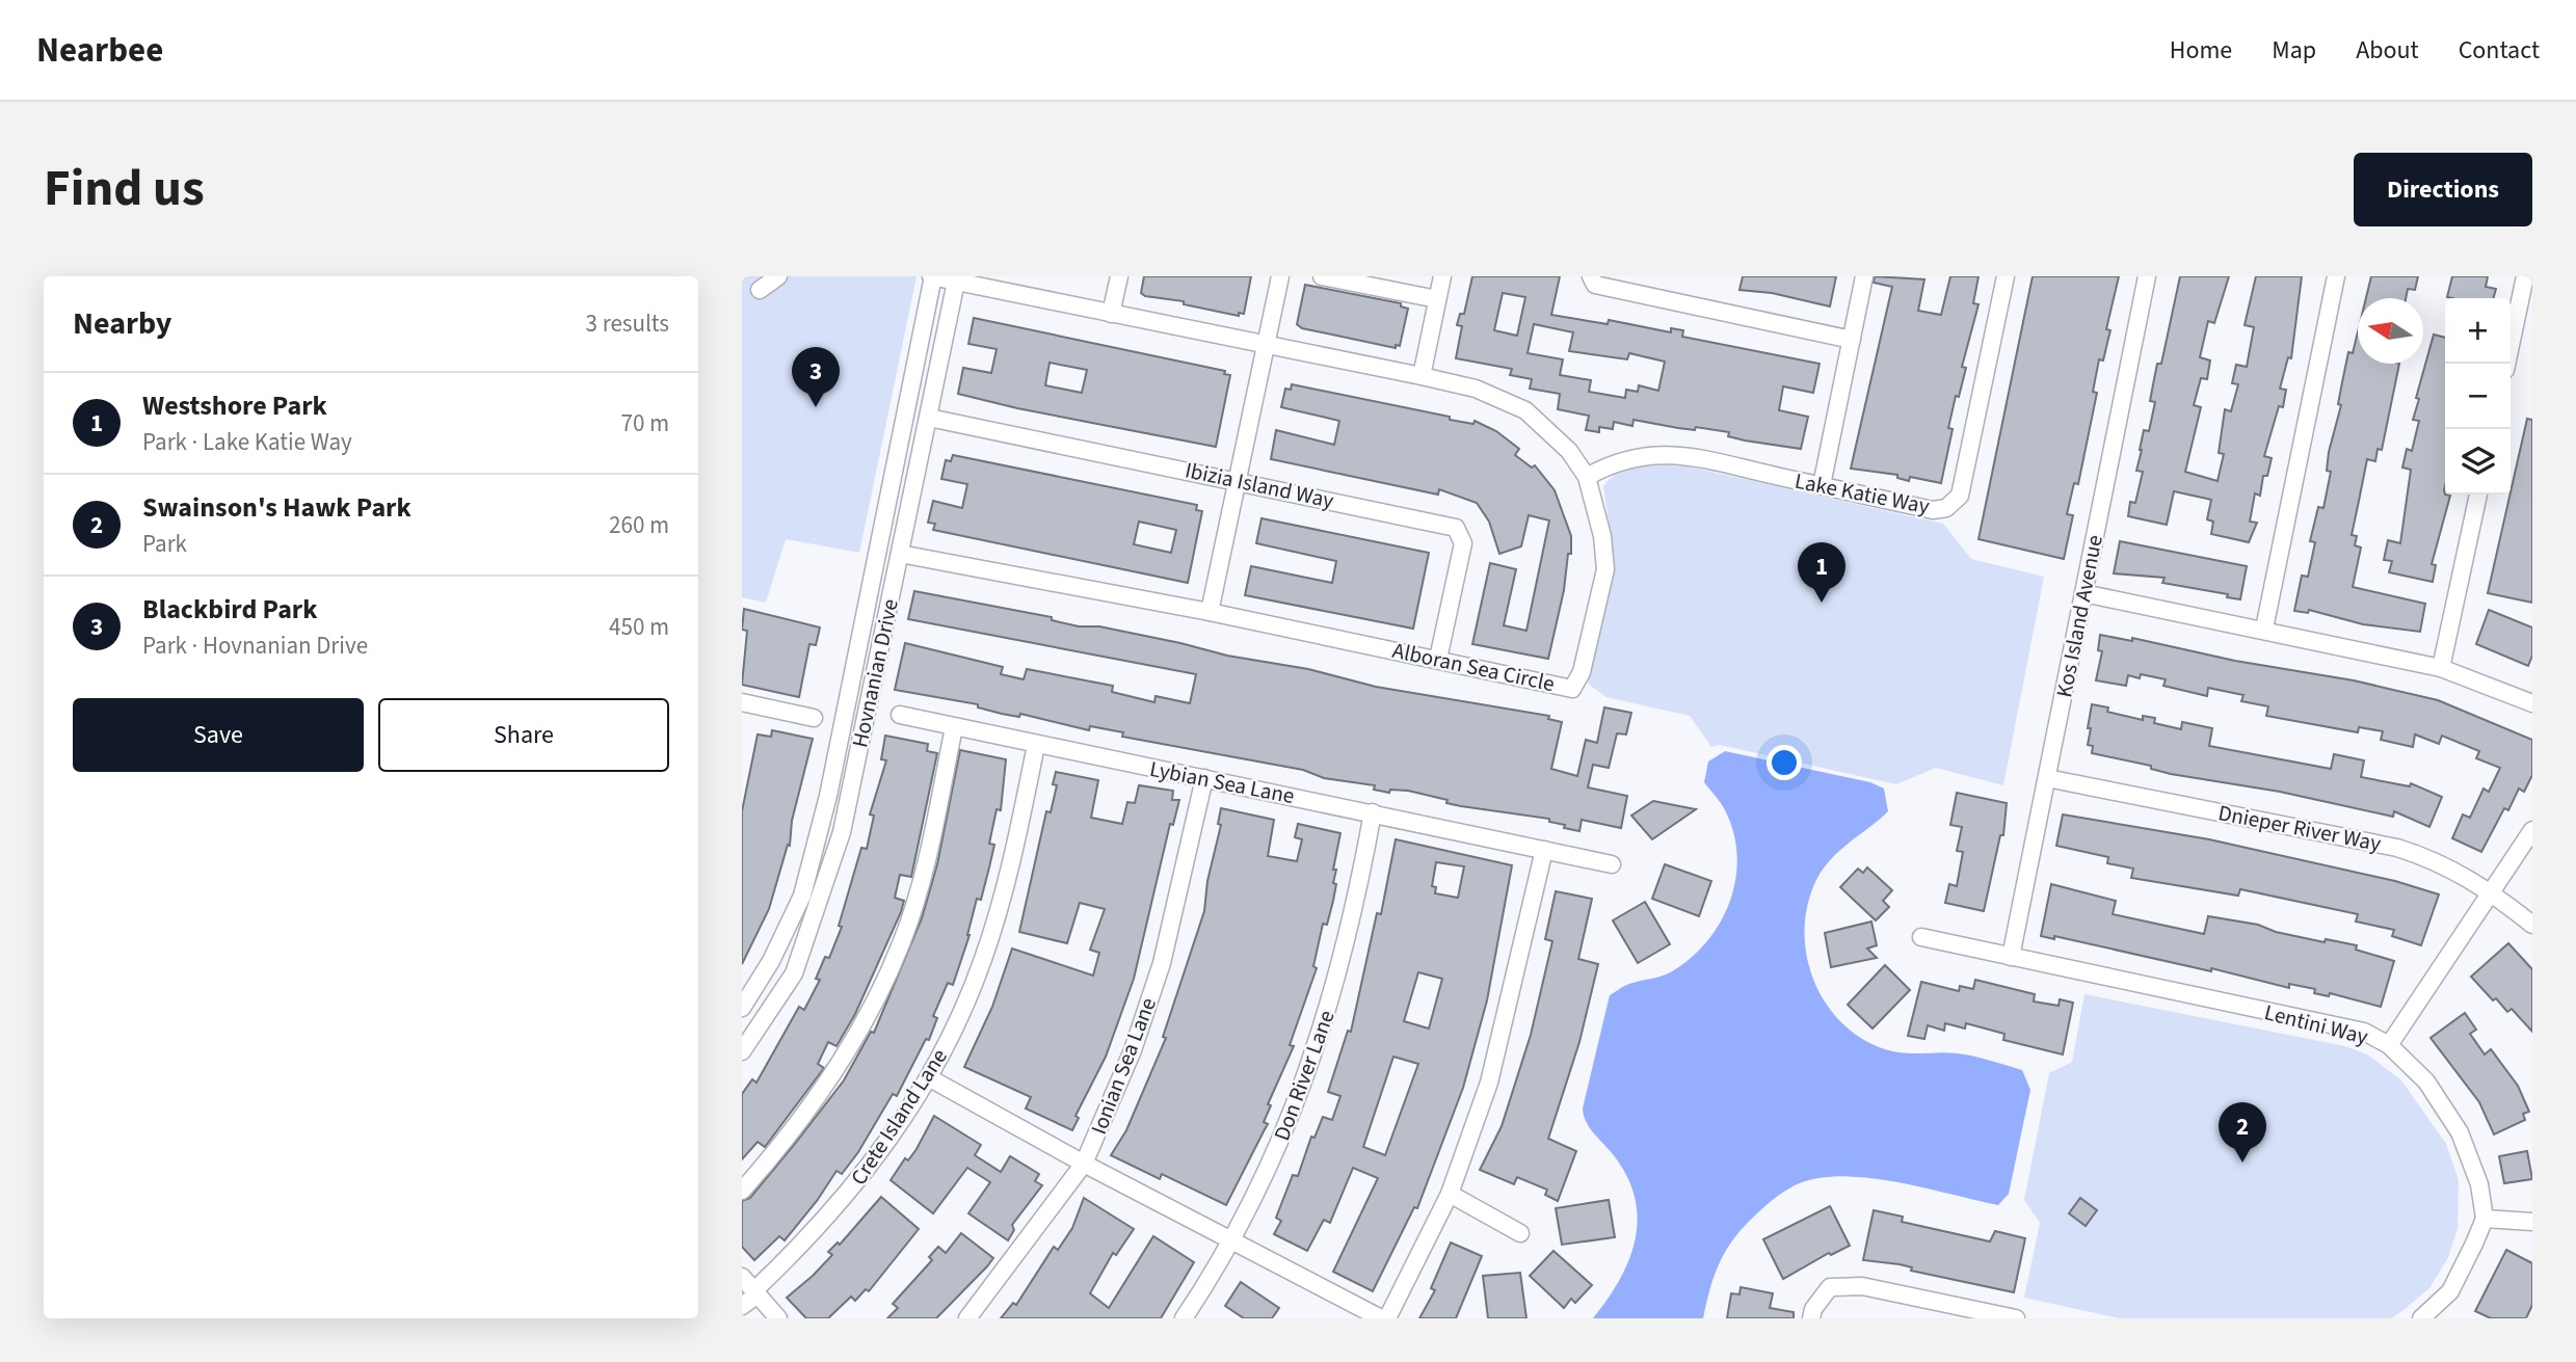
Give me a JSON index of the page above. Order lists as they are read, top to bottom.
{
  "streets": {
    "street": [
      "Ibizia Island Way",
      "Lake Katie Way",
      "Kos Island Avenue",
      "Alboran Sea Circle",
      "Hovnanian Drive",
      "Lybian Sea Lane",
      "Dnieper River Way",
      "Lentini Way",
      "Ionian Sea Lane",
      "Don River Lane",
      "Crete Island Lane"
    ]
  },
  "crossings": [
    ["Ibizia Island Way", "Alboran Sea Circle"],
    ["Ibizia Island Way", "Hovnanian Drive"],
    ["Lake Katie Way", "Alboran Sea Circle"],
    ["Kos Island Avenue", "Dnieper River Way"],
    ["Kos Island Avenue", "Lentini Way"],
    ["Alboran Sea Circle", "Hovnanian Drive"],
    ["Lybian Sea Lane", "Ionian Sea Lane"],
    ["Lybian Sea Lane", "Don River Lane"],
    ["Lybian Sea Lane", "Crete Island Lane"]
  ],
  "north": "left",
  "page": {
    "header": "Nearbee",
    "nav": [
      "Home",
      "Map",
      "About",
      "Contact"
    ],
    "title": "Find us",
    "buttons": [
      "Directions",
      ["Save", "Share"]
    ],
    "heading": ["Nearby", "3 results"],
    "map_buttons": ["+", "−"],
    "pins": ["3", "1", "2"],
    "list": [
      {
        "mark": "1",
        "name": "Westshore Park",
        "note": "Park · Lake Katie Way",
        "value": "70 m"
      },
      {
        "mark": "2",
        "name": "Swainson's Hawk Park",
        "note": "Park",
        "value": "260 m"
      },
      {
        "mark": "3",
        "name": "Blackbird Park",
        "note": "Park · Hovnanian Drive",
        "value": "450 m"
      }
    ]
  }
}
